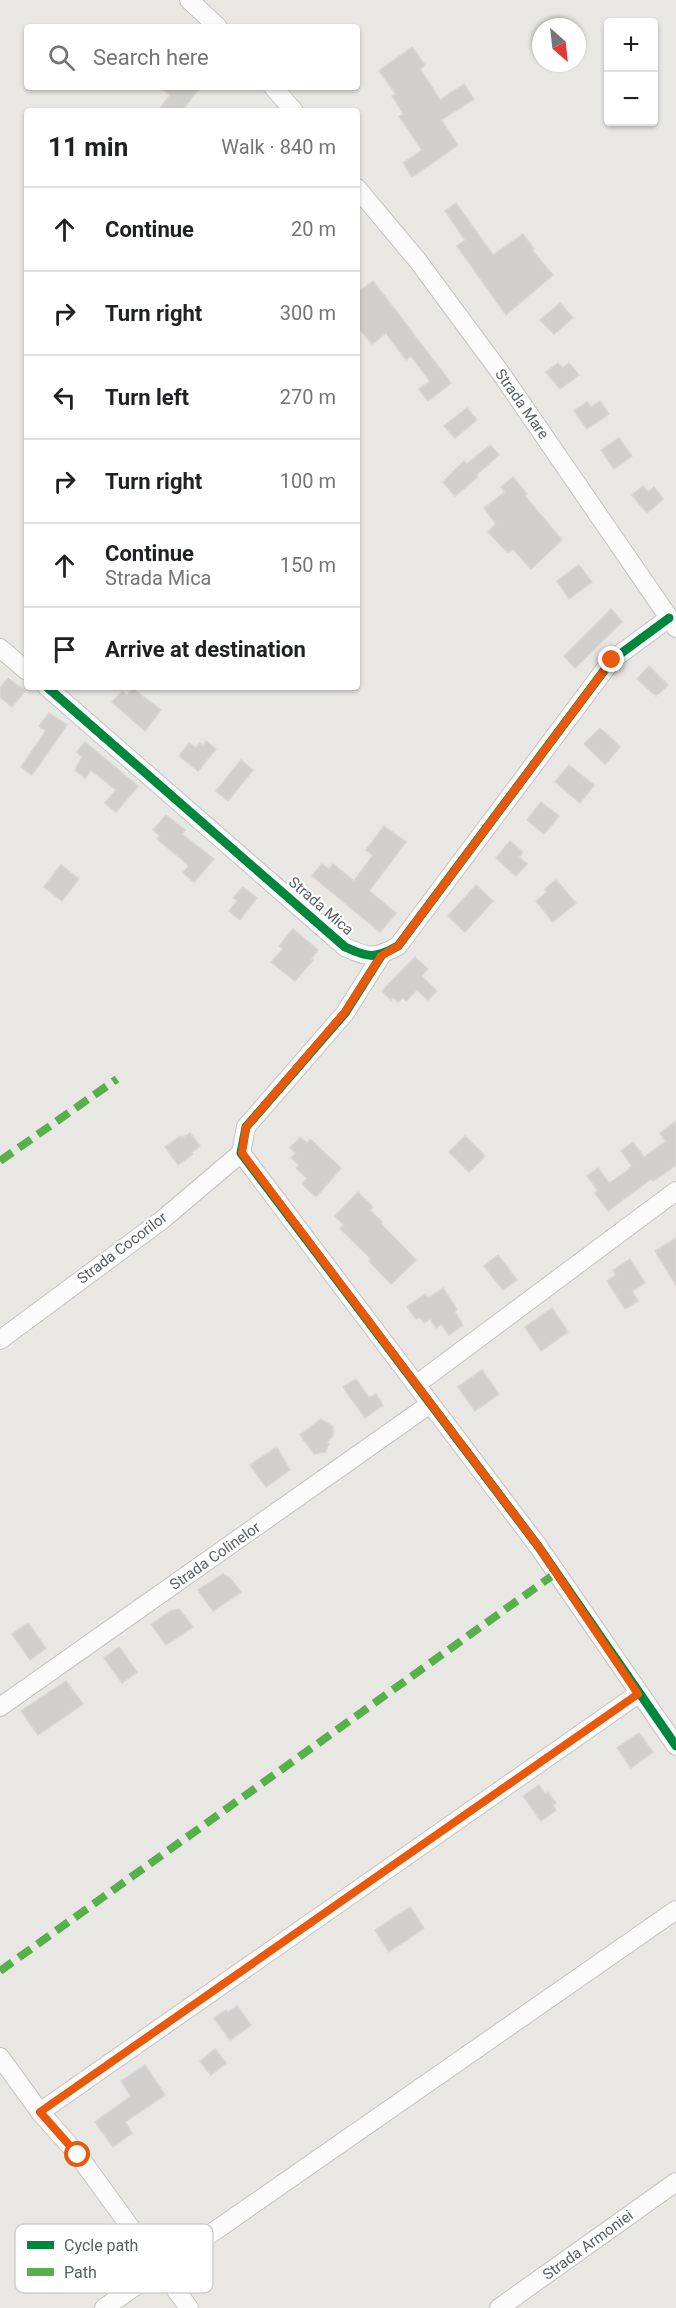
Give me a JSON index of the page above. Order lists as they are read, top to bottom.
{
  "streets": {
    "street": [
      "Strada Mare",
      "Strada Mica",
      "Strada Cocorilor",
      "Strada Colinelor",
      "Strada Armoniei"
    ]
  },
  "legend": ["Cycle path", "Path"],
  "north": "bottom right",
  "page": {
    "map_buttons": ["+", "−"],
    "search": "Search here",
    "heading": ["11 min", "Walk · 840 m"],
    "list": [
      ["Continue", "20 m"],
      ["Turn right", "300 m"],
      ["Turn left", "270 m"],
      ["Turn right", "100 m"],
      ["Continue", "Strada Mica", "150 m"],
      "Arrive at destination"
    ]
  }
}
